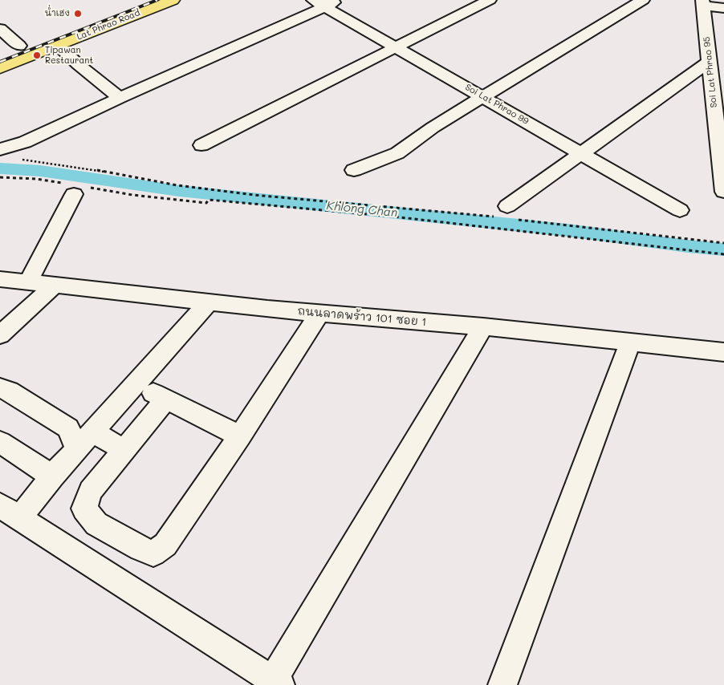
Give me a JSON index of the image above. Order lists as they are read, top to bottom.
{
  "streets": {
    "main road": ["Lat Phrao Road"],
    "street": ["Soi Lat Phrao 95", "Soi Lat Phrao 99", "ถนนลาดพร้าว 101 ซอย 1"]
  },
  "water": ["Khlong Chan"],
  "places": ["น่ำเฮง", "Tipawan Restaurant"]
}
